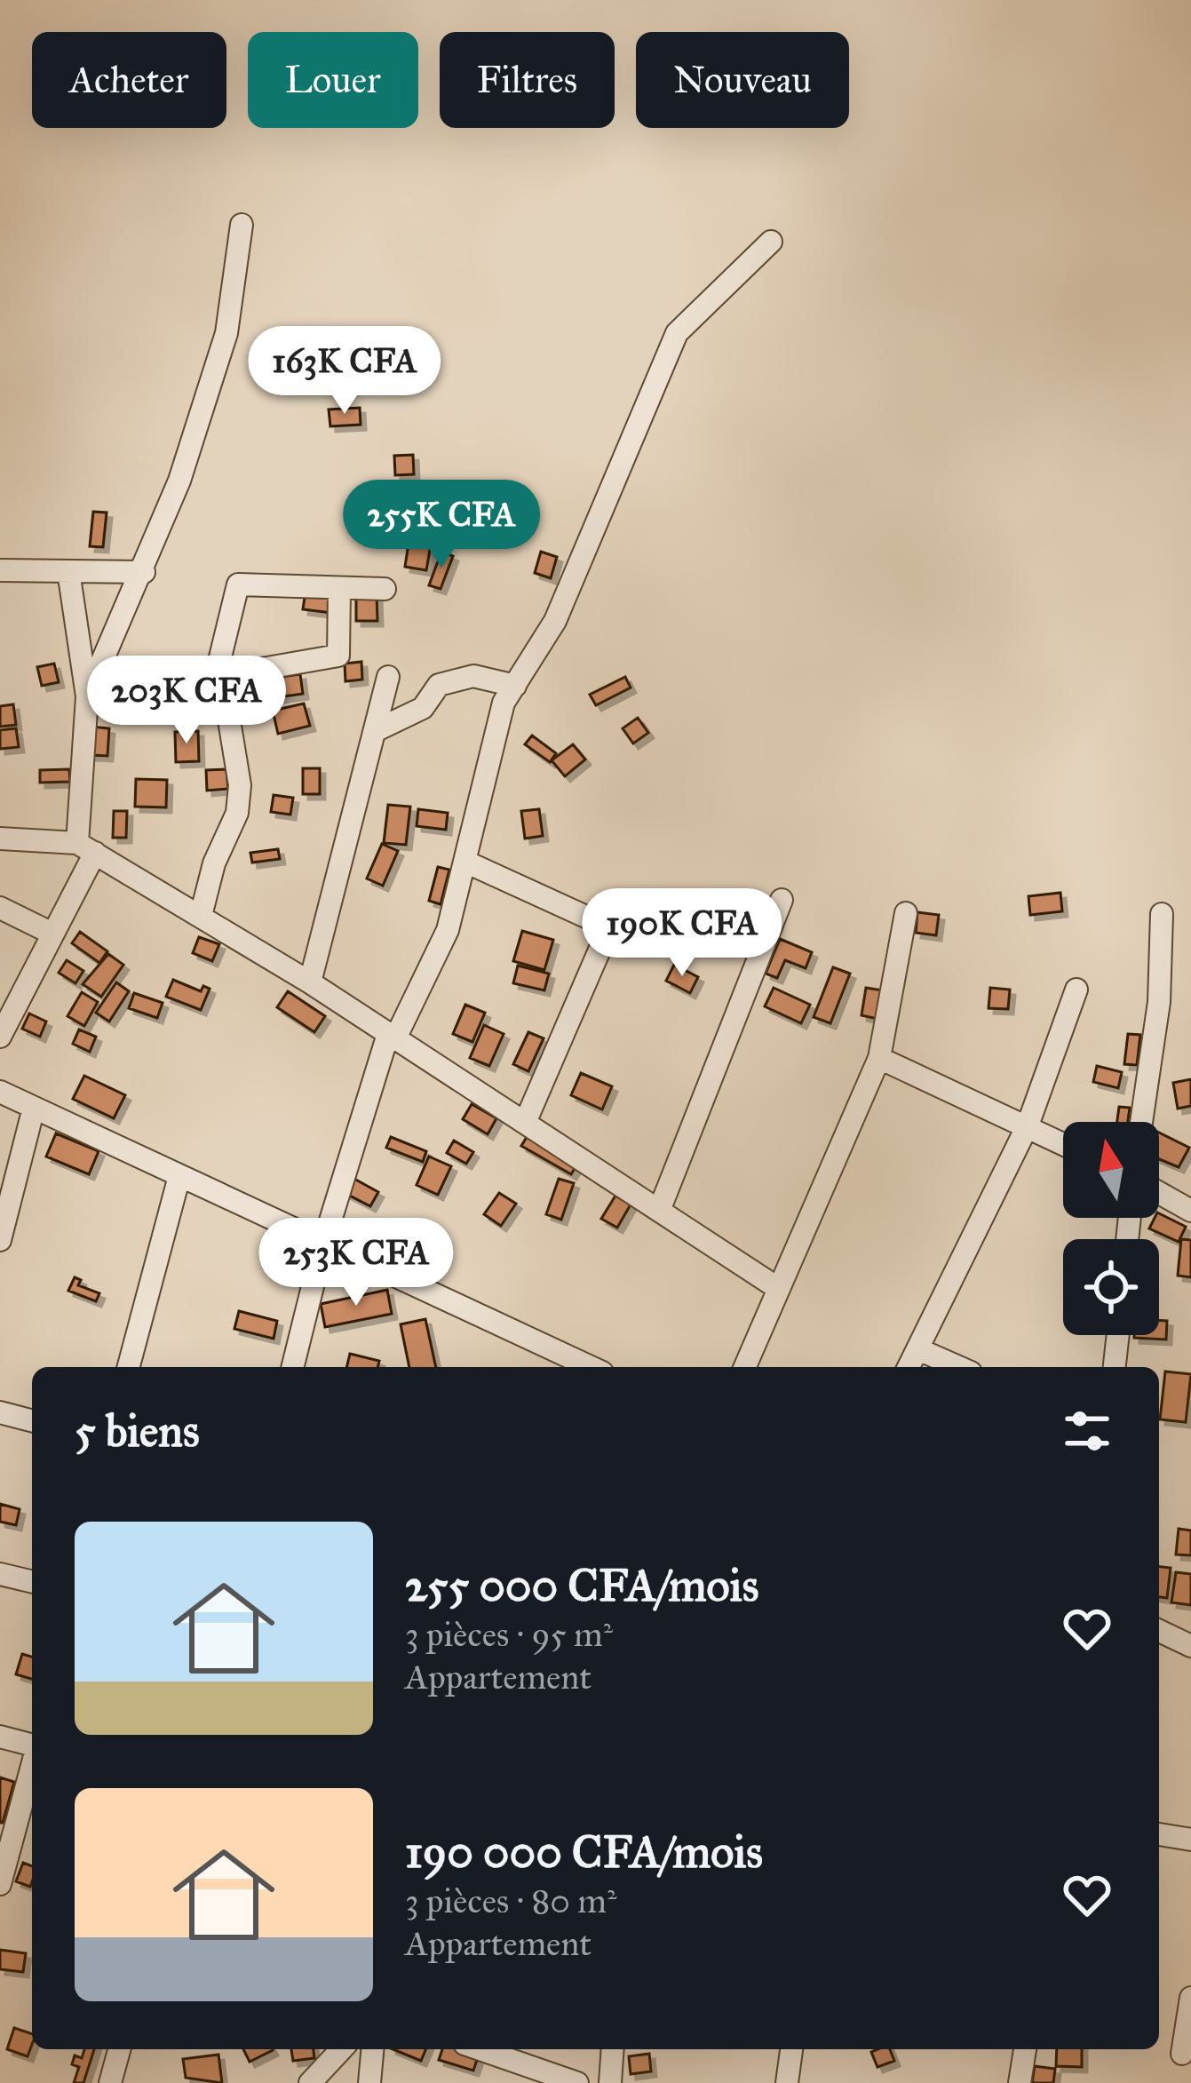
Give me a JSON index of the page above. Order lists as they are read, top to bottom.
{
  "north": "top",
  "page": {
    "chip": [
      "Acheter",
      "Louer",
      "Filtres",
      "Nouveau"
    ],
    "price": [
      "163K CFA",
      "255K CFA",
      "203K CFA",
      "190K CFA",
      "253K CFA"
    ],
    "heading": "5 biens",
    "list": [
      {
        "name": "255 000 CFA/mois",
        "note": "3 pièces · 95 m² · Appartement"
      },
      {
        "name": "190 000 CFA/mois",
        "note": "3 pièces · 80 m² · Appartement"
      }
    ]
  }
}
